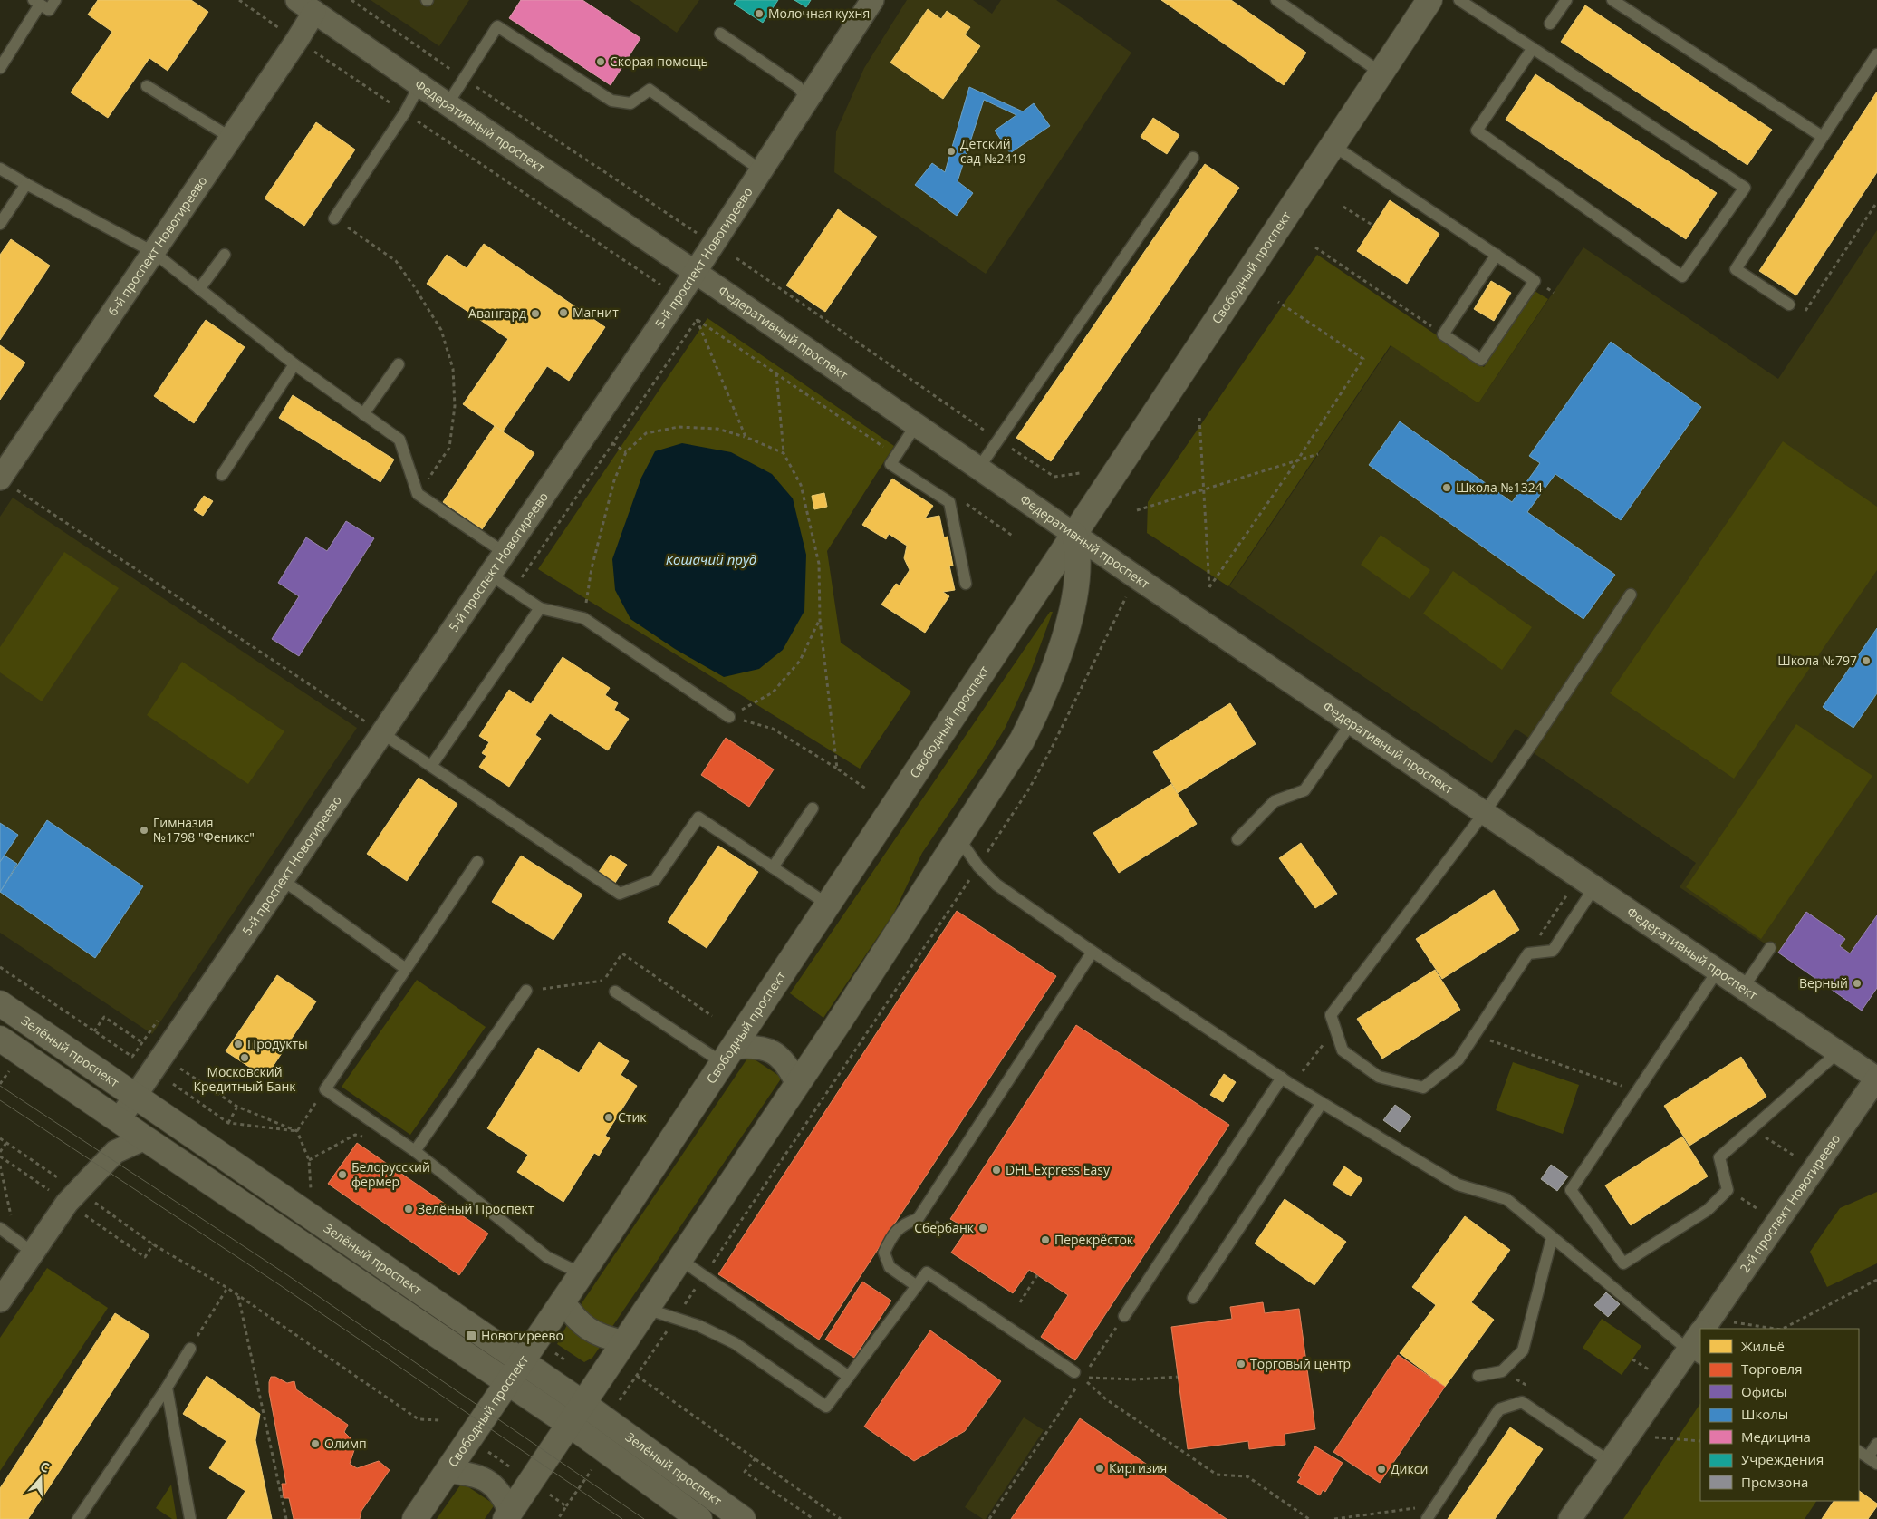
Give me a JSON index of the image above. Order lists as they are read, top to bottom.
{
  "streets": {
    "main road": ["Свободный проспект", "Зелёный проспект"],
    "street": [
      "Федеративный проспект",
      "6-й проспект Новогиреево",
      "5-й проспект Новогиреево",
      "2-й проспект Новогиреево"
    ]
  },
  "crossings": [
    ["Федеративный проспект", "6-й проспект Новогиреево"],
    ["Федеративный проспект", "5-й проспект Новогиреево"],
    ["Федеративный проспект", "Свободный проспект"],
    ["Федеративный проспект", "2-й проспект Новогиреево"],
    ["5-й проспект Новогиреево", "Зелёный проспект"],
    ["Свободный проспект", "Зелёный проспект"]
  ],
  "water": ["Кошачий пруд"],
  "places": {
    "other": [
      "Молочная кухня",
      "Скорая помощь",
      "Детский сад №2419",
      "Магнит",
      "Авангард",
      "Школа №1324",
      "Школа №797",
      "Гимназия №1798 \"Феникс\"",
      "Верный",
      "Продукты",
      "Московский Кредитный Банк",
      "Стик",
      "DHL Express Easy",
      "Белорусский фермер",
      "Зелёный Проспект",
      "Сбербанк",
      "Перекрёсток",
      "Торговый центр",
      "Олимп",
      "Киргизия",
      "Дикси"
    ],
    "transit": ["Новогиреево"]
  },
  "legend": [
    "Жильё",
    "Торговля",
    "Офисы",
    "Школы",
    "Медицина",
    "Учреждения",
    "Промзона"
  ],
  "north": "top"
}
